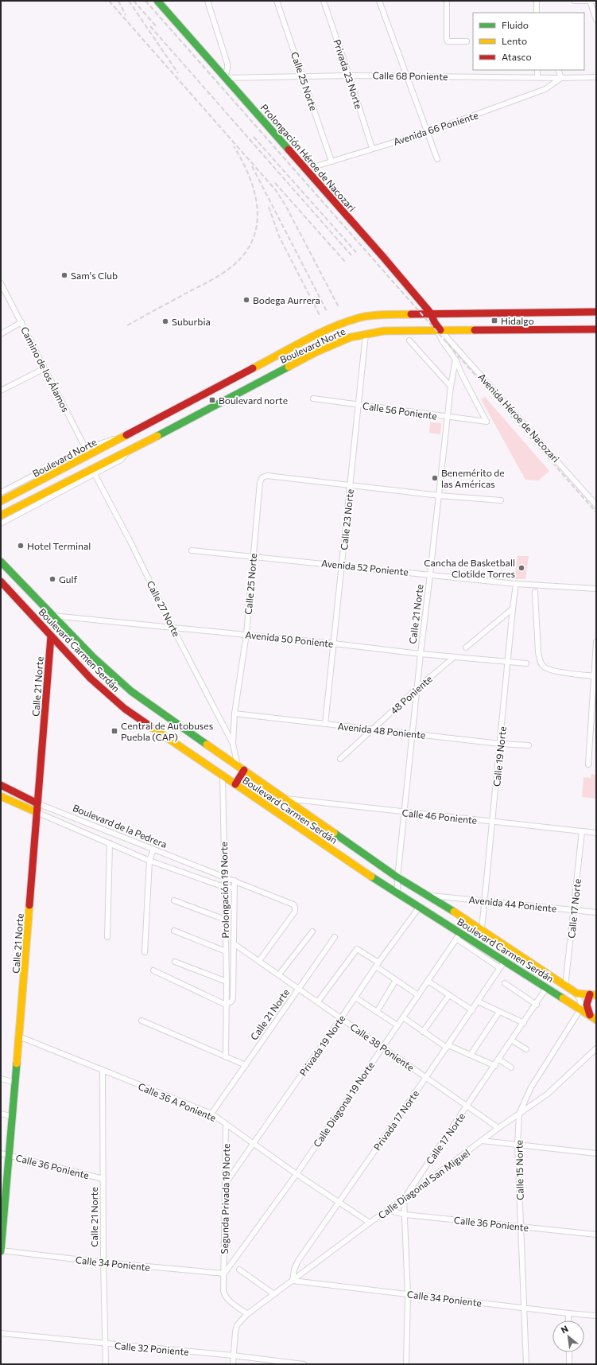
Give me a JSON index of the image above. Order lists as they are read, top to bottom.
{
  "streets": {
    "main road": [
      "Prolongación Héroe de Nacozari",
      "Boulevard Norte",
      "Calle 21 Norte",
      "Boulevard Carmen Serdán",
      "Boulevard de la Pedrera"
    ],
    "street": [
      "Privada 23 Norte",
      "Calle 68 Poniente",
      "Calle 25 Norte",
      "Avenida 66 Poniente",
      "Camino de los Álamos",
      "Calle 56 Poniente",
      "Avenida Héroe de Nacozari",
      "Calle 23 Norte",
      "Avenida 52 Poniente",
      "Calle 27 Norte",
      "Avenida 50 Poniente",
      "48 Poniente",
      "Avenida 48 Poniente",
      "Calle 19 Norte",
      "Calle 46 Poniente",
      "Prolongación 19 Norte",
      "Avenida 44 Poniente",
      "Calle 17 Norte",
      "Privada 19 Norte",
      "Calle 38 Poniente",
      "Calle 36 A Poniente",
      "Calle Diagonal 19 Norte",
      "Privada 17 Norte",
      "Calle 36 Poniente",
      "Calle 15 Norte",
      "Calle Diagonal San Miguel",
      "Segunda Privada 19 Norte",
      "Calle 34 Poniente",
      "Calle 32 Poniente"
    ]
  },
  "crossings": [
    ["Privada 23 Norte", "Calle 68 Poniente"],
    ["Privada 23 Norte", "Avenida 66 Poniente"],
    ["Calle 68 Poniente", "Calle 25 Norte"],
    ["Calle 68 Poniente", "Avenida 66 Poniente"],
    ["Calle 68 Poniente", "Prolongación Héroe de Nacozari"],
    ["Calle 25 Norte", "Avenida 66 Poniente"],
    ["Calle 25 Norte", "Calle 23 Norte"],
    ["Calle 25 Norte", "Avenida 52 Poniente"],
    ["Calle 25 Norte", "Calle 27 Norte"],
    ["Calle 25 Norte", "Avenida 50 Poniente"],
    ["Calle 25 Norte", "Boulevard Carmen Serdán"],
    ["Calle 25 Norte", "Avenida 48 Poniente"],
    ["Avenida 66 Poniente", "Prolongación Héroe de Nacozari"],
    ["Prolongación Héroe de Nacozari", "Boulevard Norte"],
    ["Prolongación Héroe de Nacozari", "Avenida Héroe de Nacozari"],
    ["Boulevard Norte", "Camino de los Álamos"],
    ["Boulevard Norte", "Avenida Héroe de Nacozari"],
    ["Boulevard Norte", "Calle 23 Norte"],
    ["Boulevard Norte", "Calle 27 Norte"],
    ["Calle 56 Poniente", "Calle 23 Norte"],
    ["Calle 56 Poniente", "Calle 21 Norte"],
    ["Calle 23 Norte", "Avenida 52 Poniente"],
    ["Calle 23 Norte", "Avenida 50 Poniente"],
    ["Calle 23 Norte", "Avenida 48 Poniente"],
    ["Avenida 52 Poniente", "Calle 21 Norte"],
    ["Avenida 52 Poniente", "Calle 19 Norte"],
    ["Calle 27 Norte", "Avenida 50 Poniente"],
    ["Calle 21 Norte", "Avenida 50 Poniente"],
    ["Calle 21 Norte", "Boulevard Carmen Serdán"],
    ["Calle 21 Norte", "48 Poniente"],
    ["Calle 21 Norte", "Avenida 48 Poniente"],
    ["Calle 21 Norte", "Calle 46 Poniente"],
    ["Calle 21 Norte", "Boulevard de la Pedrera"],
    ["Calle 21 Norte", "Calle 38 Poniente"],
    ["Calle 21 Norte", "Calle 36 A Poniente"],
    ["Calle 21 Norte", "Calle 36 Poniente"],
    ["Calle 21 Norte", "Calle 34 Poniente"],
    ["Calle 21 Norte", "Calle 32 Poniente"],
    ["Avenida 50 Poniente", "Boulevard Carmen Serdán"],
    ["Avenida 50 Poniente", "48 Poniente"],
    ["Avenida 50 Poniente", "Calle 19 Norte"],
    ["Boulevard Carmen Serdán", "Calle 19 Norte"],
    ["Boulevard Carmen Serdán", "Calle 46 Poniente"],
    ["Boulevard Carmen Serdán", "Prolongación 19 Norte"],
    ["Boulevard Carmen Serdán", "Avenida 44 Poniente"],
    ["Boulevard Carmen Serdán", "Calle 17 Norte"],
    ["Boulevard Carmen Serdán", "Privada 19 Norte"],
    ["Boulevard Carmen Serdán", "Calle Diagonal 19 Norte"],
    ["Boulevard Carmen Serdán", "Privada 17 Norte"],
    ["Boulevard Carmen Serdán", "Calle 15 Norte"],
    ["48 Poniente", "Avenida 48 Poniente"],
    ["Avenida 48 Poniente", "Calle 19 Norte"],
    ["Calle 19 Norte", "Calle 46 Poniente"],
    ["Calle 19 Norte", "Avenida 44 Poniente"],
    ["Calle 46 Poniente", "Calle 17 Norte"],
    ["Boulevard de la Pedrera", "Prolongación 19 Norte"],
    ["Boulevard de la Pedrera", "Calle 38 Poniente"],
    ["Prolongación 19 Norte", "Calle 38 Poniente"],
    ["Avenida 44 Poniente", "Calle 17 Norte"],
    ["Calle 17 Norte", "Calle 38 Poniente"],
    ["Calle 17 Norte", "Calle Diagonal San Miguel"],
    ["Privada 19 Norte", "Calle 38 Poniente"],
    ["Privada 19 Norte", "Calle 36 A Poniente"],
    ["Privada 19 Norte", "Segunda Privada 19 Norte"],
    ["Calle 38 Poniente", "Calle Diagonal 19 Norte"],
    ["Calle 38 Poniente", "Privada 17 Norte"],
    ["Calle 38 Poniente", "Calle Diagonal San Miguel"],
    ["Calle 36 A Poniente", "Calle Diagonal 19 Norte"],
    ["Calle 36 A Poniente", "Privada 17 Norte"],
    ["Calle 36 A Poniente", "Calle Diagonal San Miguel"],
    ["Calle 36 A Poniente", "Segunda Privada 19 Norte"],
    ["Calle Diagonal 19 Norte", "Segunda Privada 19 Norte"],
    ["Calle Diagonal 19 Norte", "Calle 34 Poniente"],
    ["Privada 17 Norte", "Calle Diagonal San Miguel"],
    ["Privada 17 Norte", "Calle 34 Poniente"],
    ["Calle 36 Poniente", "Calle 15 Norte"],
    ["Calle 36 Poniente", "Calle Diagonal San Miguel"],
    ["Calle 15 Norte", "Calle Diagonal San Miguel"],
    ["Calle 15 Norte", "Calle 34 Poniente"],
    ["Calle Diagonal San Miguel", "Calle 34 Poniente"],
    ["Segunda Privada 19 Norte", "Calle 34 Poniente"]
  ],
  "places": {
    "other": [
      "Sam's Club",
      "Bodega Aurrera",
      "Suburbia",
      "Benemérito de las Américas",
      "Hotel Terminal",
      "Cancha de Basketball Clotilde Torres",
      "Gulf"
    ],
    "transit": ["Hidalgo", "Boulevard norte", "Central de Autobuses Puebla (CAP)"]
  },
  "legend": ["Fluido", "Lento", "Atasco"],
  "north": "top left"
}
